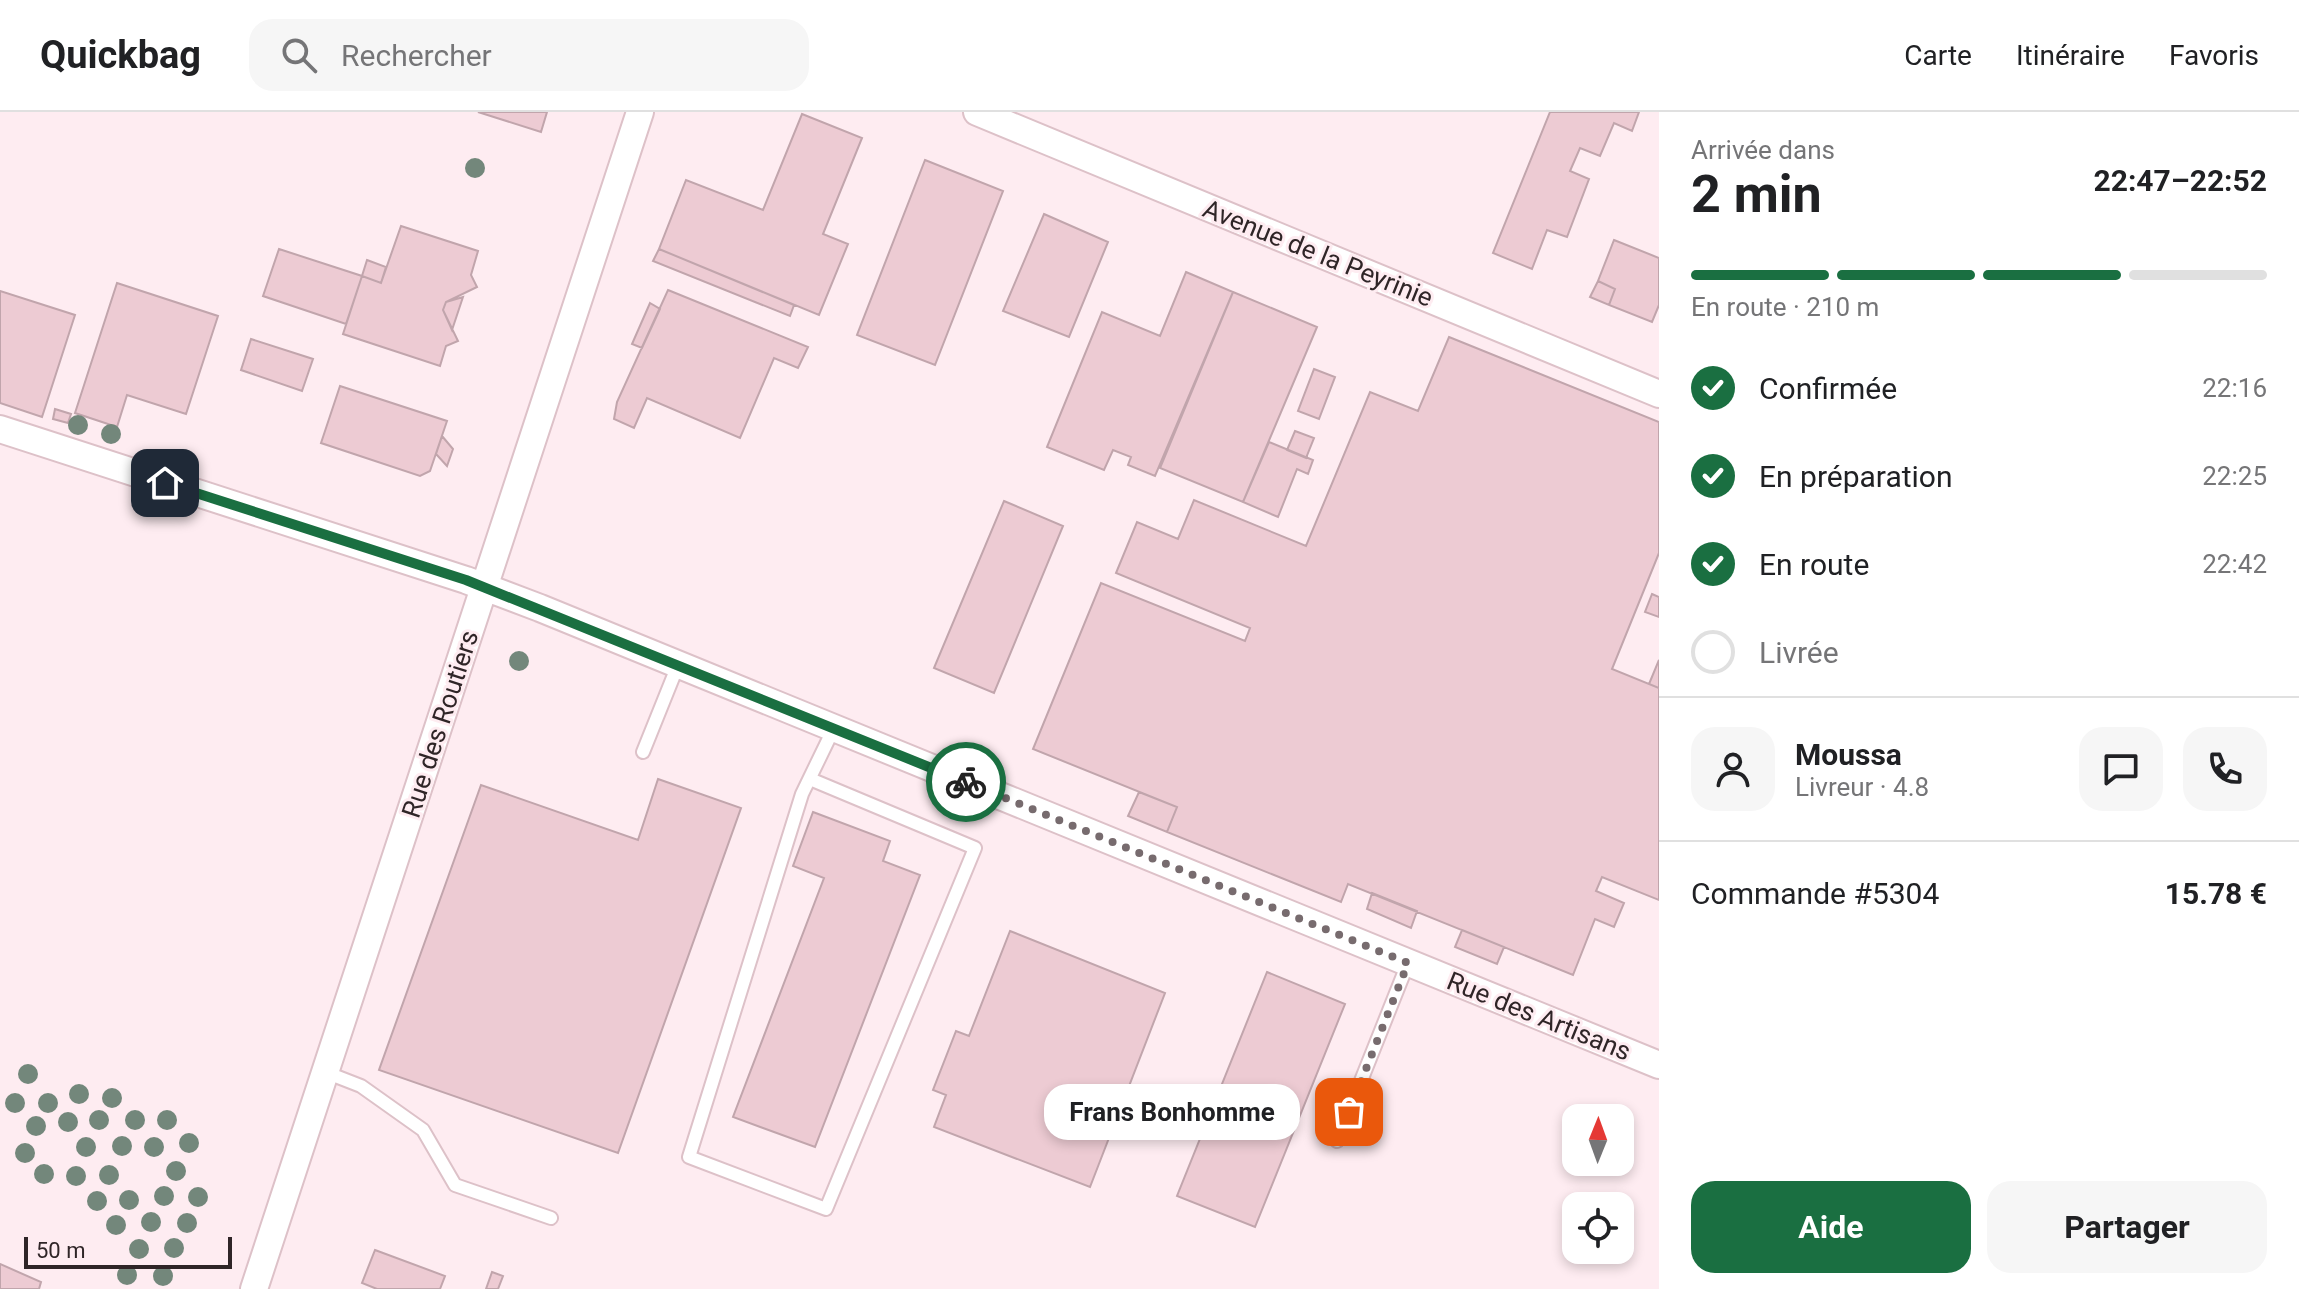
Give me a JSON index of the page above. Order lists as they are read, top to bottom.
{
  "streets": {
    "street": ["Avenue de la Peyrinie", "Rue des Routiers", "Rue des Artisans"]
  },
  "crossings": [
    ["Rue des Routiers", "Rue des Artisans"]
  ],
  "places": ["Frans Bonhomme"],
  "scale_bar": "50 m",
  "north": "top",
  "page": {
    "header": "Quickbag",
    "search": "Rechercher",
    "nav": ["Carte", "Itinéraire", "Favoris"],
    "heading": ["2 min", "Arrivée dans", "22:47–22:52"],
    "panel": [
      "Moussa",
      "Livreur · 4.8",
      "Commande #5304",
      "15.78 €"
    ],
    "bar": "En route · 210 m",
    "list": [
      ["Confirmée", "22:16"],
      ["En préparation", "22:25"],
      ["En route", "22:42"],
      "Livrée"
    ],
    "bubble": "Frans Bonhomme",
    "buttons": ["Aide", "Partager"],
    "scale": "50 m"
  }
}
